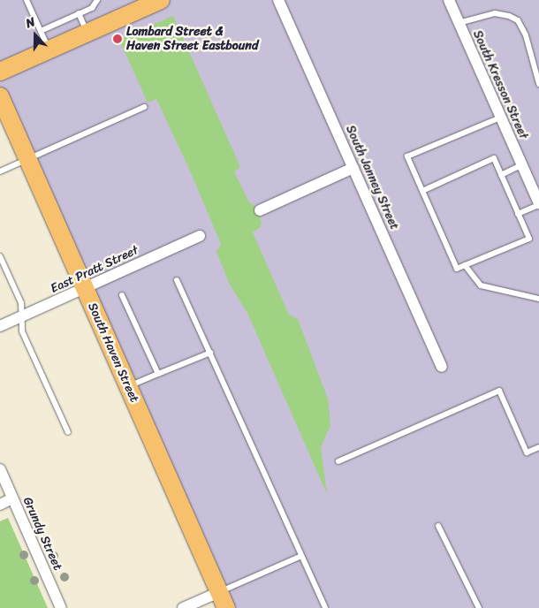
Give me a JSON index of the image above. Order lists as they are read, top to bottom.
{
  "streets": {
    "main road": ["South Haven Street"],
    "street": [
      "South Kresson Street",
      "South Janney Street",
      "East Pratt Street",
      "Grundy Street"
    ]
  },
  "crossings": [
    ["East Pratt Street", "South Haven Street"]
  ],
  "places": ["Lombard Street & Haven Street Eastbound"],
  "north": "top"
}
